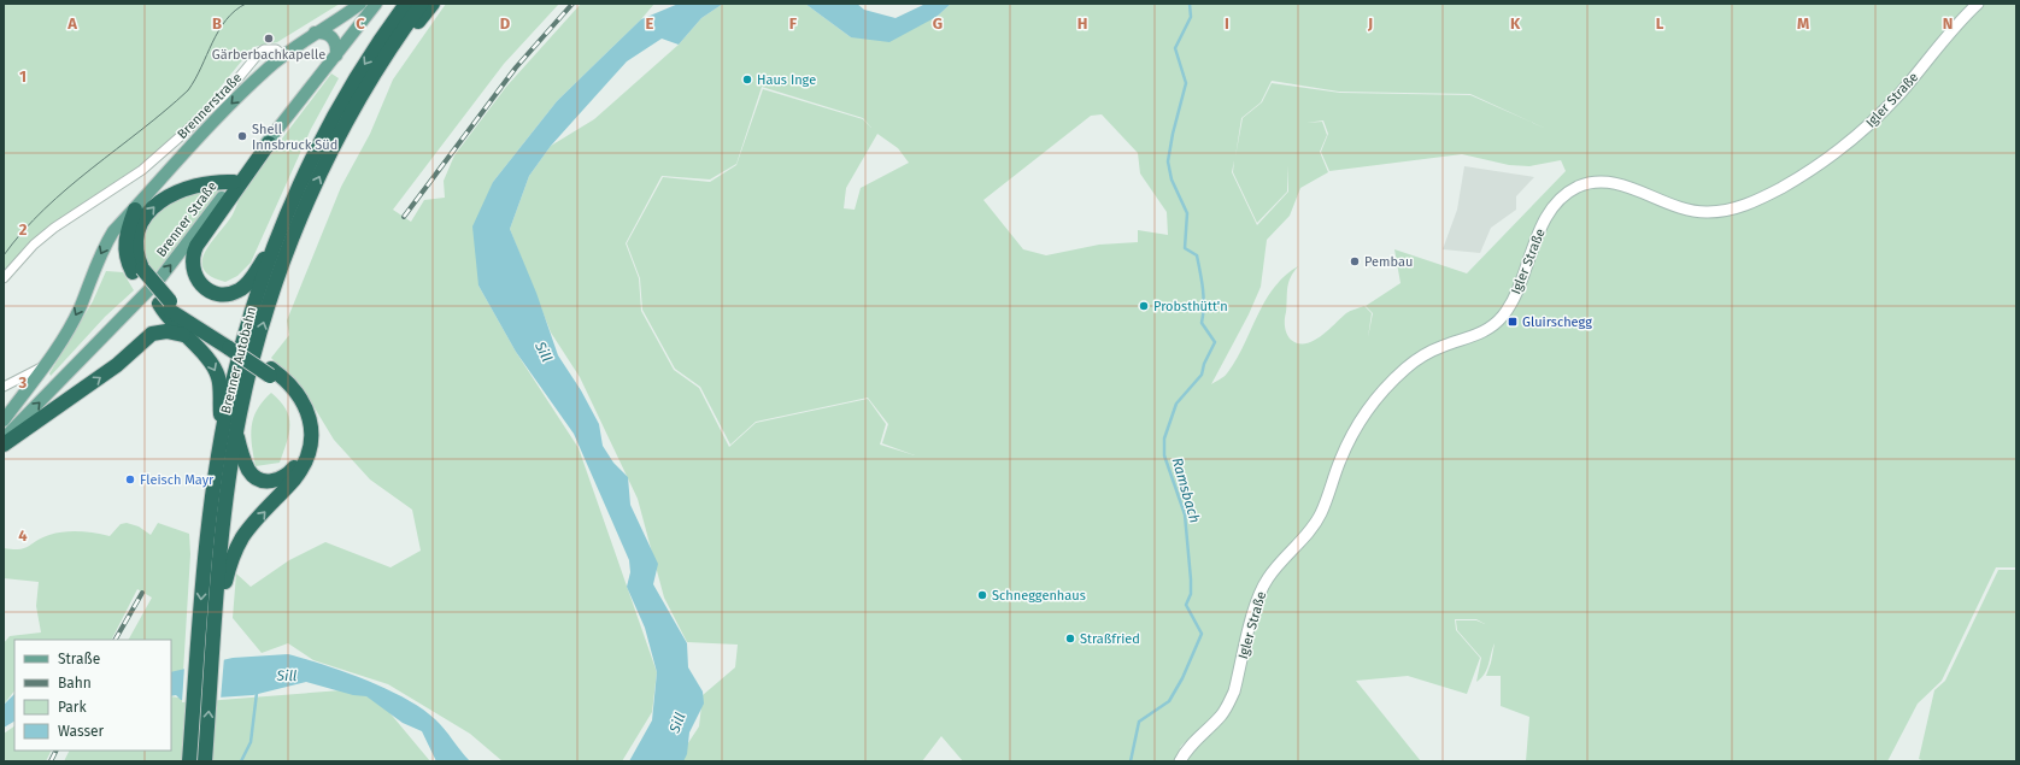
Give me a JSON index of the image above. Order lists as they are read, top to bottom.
{
  "streets": {
    "highway": ["Brenner Autobahn"],
    "main road": ["Igler Straße", "Brennerstraße", "Brenner Straße"]
  },
  "one_way": ["Brennerstraße"],
  "water": ["Sill", "Ramsbach"],
  "places": {
    "other": [
      "Gärberbachkapelle",
      "Haus Inge",
      "Shell Innsbruck Süd",
      "Pembau",
      "Probsthütt'n",
      "Fleisch Mayr",
      "Schneggenhaus",
      "Straßfried"
    ],
    "transit": ["Gluirschegg"]
  },
  "legend": [
    "Straße",
    "Bahn",
    "Park",
    "Wasser"
  ],
  "grid": {
    "columns": [
      "A",
      "B",
      "C",
      "D",
      "E",
      "F",
      "G",
      "H",
      "I",
      "J",
      "K",
      "L",
      "M",
      "N"
    ],
    "rows": [
      "1",
      "2",
      "3",
      "4"
    ]
  }
}
